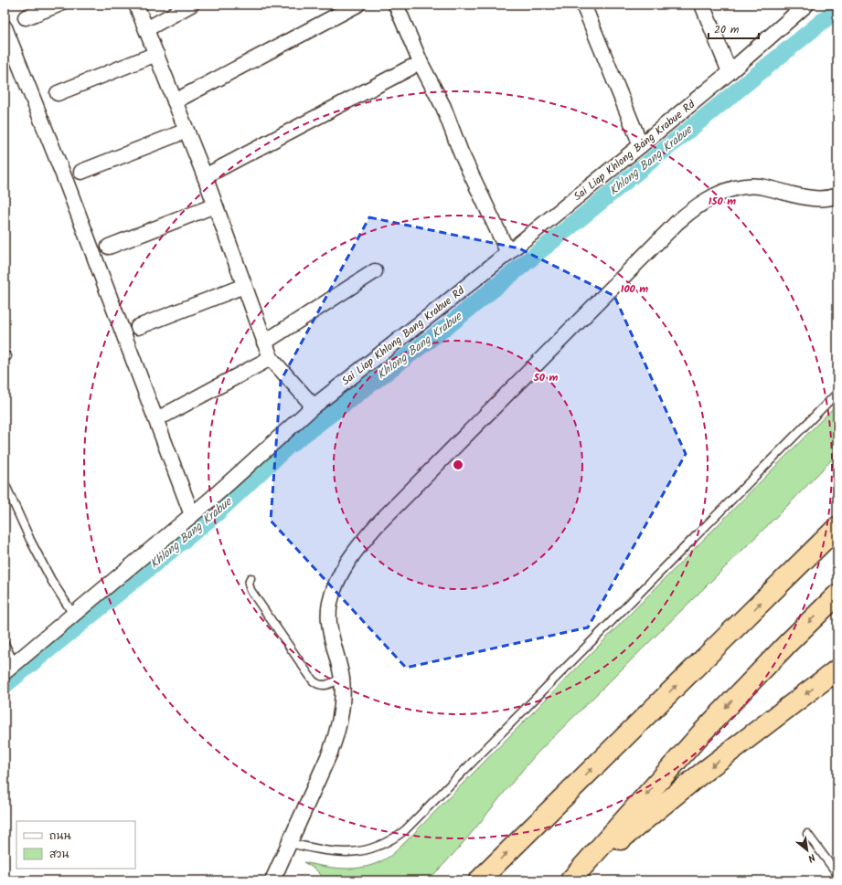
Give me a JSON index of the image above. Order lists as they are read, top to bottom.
{
  "streets": {
    "street": ["Sai Liap Khlong Bang Krabue Rd"]
  },
  "water": ["Khlong Bang Krabue"],
  "legend": ["ถนน", "สวน"],
  "scale_bar": "20 m",
  "north": "bottom right",
  "rings": ["150 m", "100 m", "50 m"]
}
